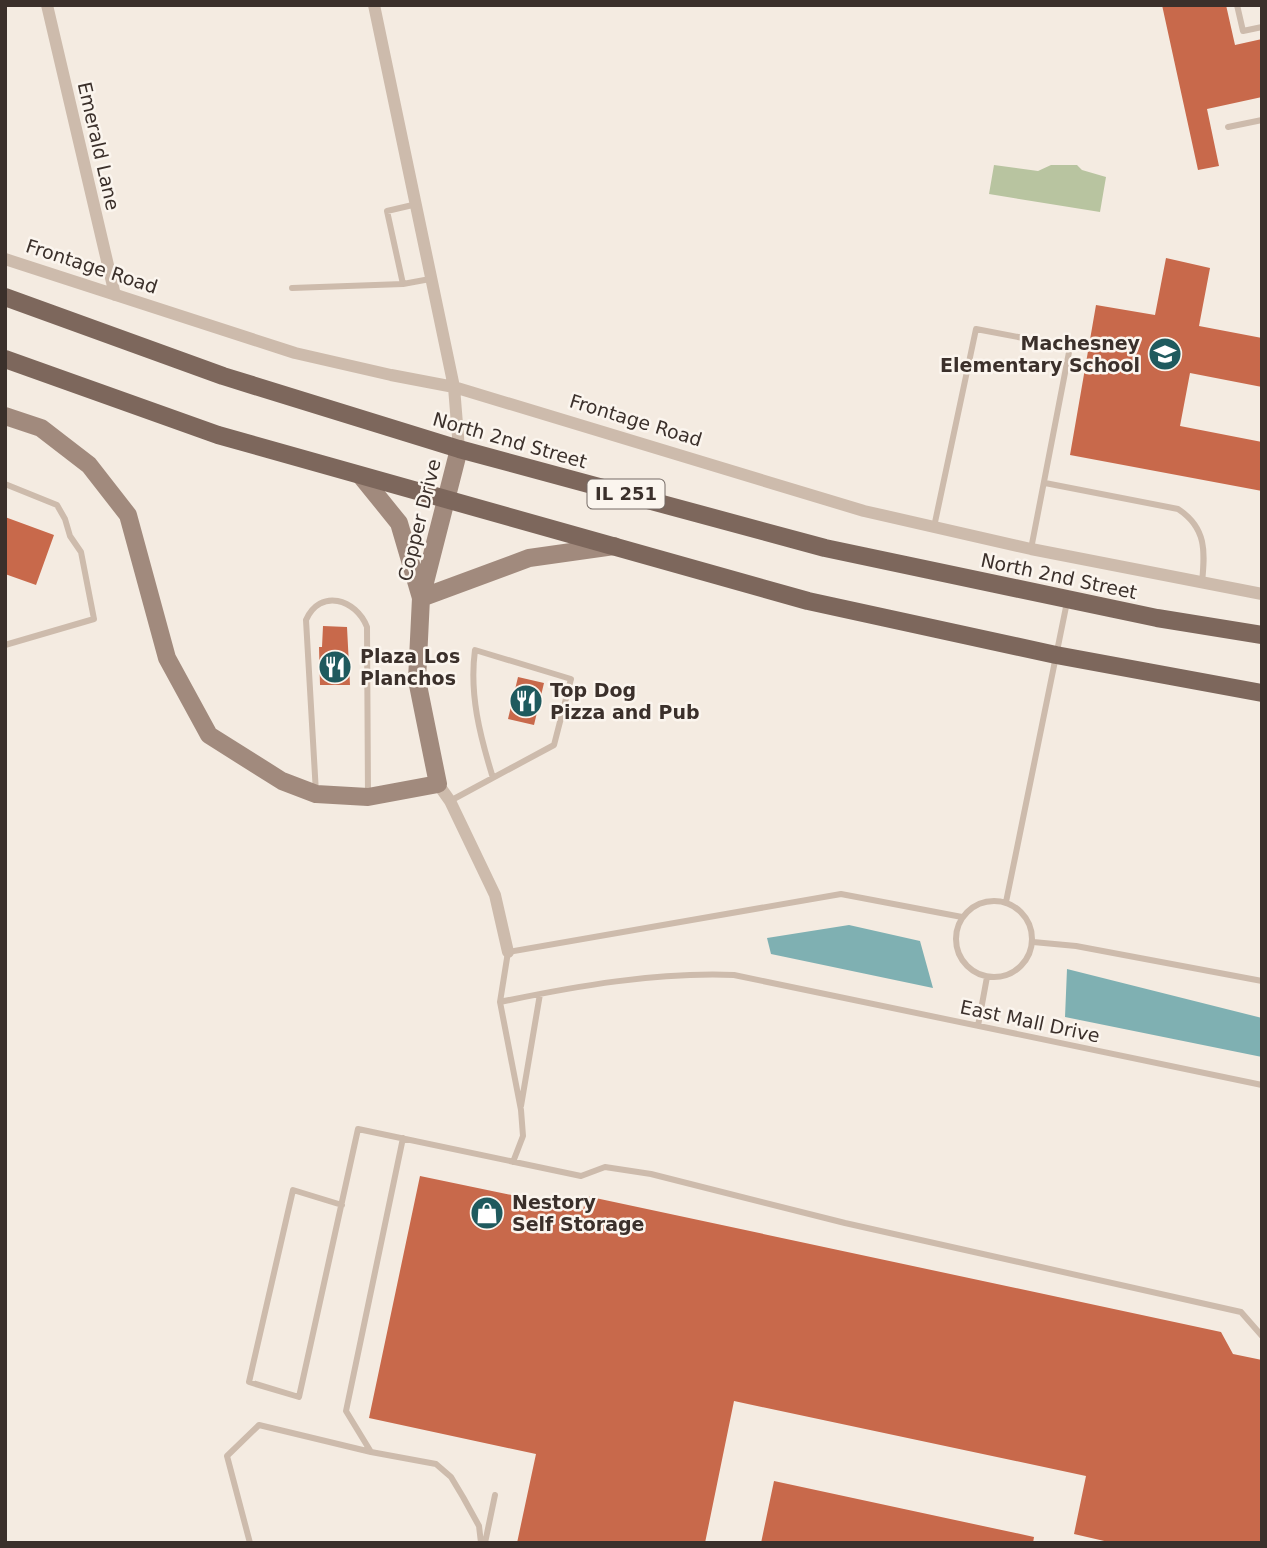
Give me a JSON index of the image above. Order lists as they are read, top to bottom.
{
  "streets": {
    "main road": ["North 2nd Street", "IL 251"],
    "street": ["Emerald Lane", "Frontage Road", "Copper Drive"],
    "lane": ["East Mall Drive"]
  },
  "crossings": [
    ["Emerald Lane", "Frontage Road"],
    ["Frontage Road", "Copper Drive"],
    ["North 2nd Street", "Copper Drive"]
  ],
  "places": {
    "school or university": ["Machesney Elementary School"],
    "restaurant": ["Plaza Los Planchos", "Top Dog Pizza and Pub"],
    "shop": ["Nestory Self Storage"]
  }
}
